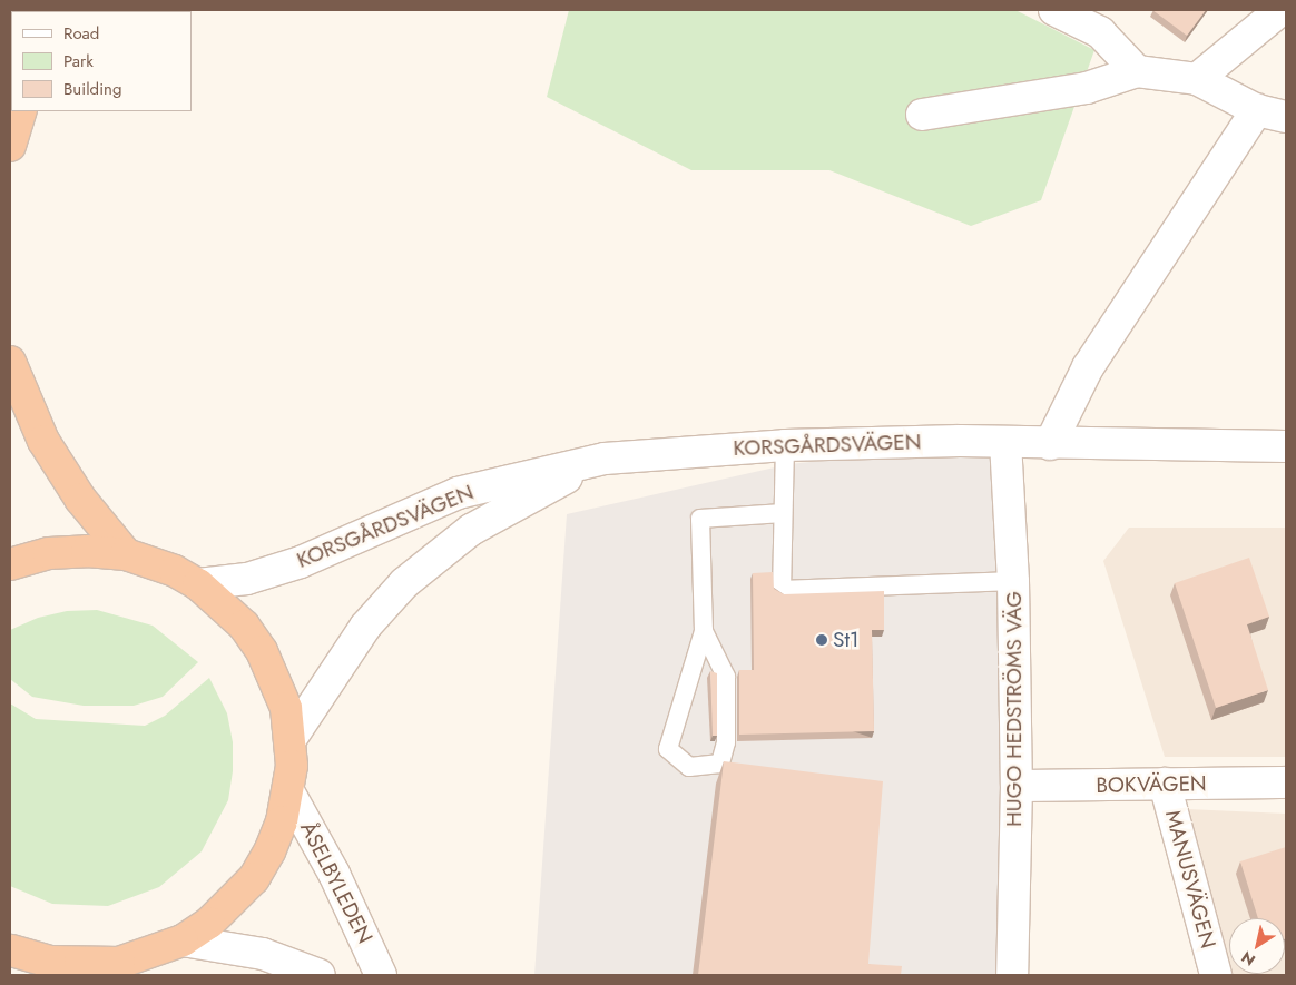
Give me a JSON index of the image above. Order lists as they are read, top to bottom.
{
  "streets": {
    "street": [
      "KORSGÅRDSVÄGEN",
      "HUGO HEDSTRÖMS VÄG",
      "BOKVÄGEN",
      "MANUSVÄGEN",
      "ÅSELBYLEDEN"
    ]
  },
  "crossings": [
    ["KORSGÅRDSVÄGEN", "HUGO HEDSTRÖMS VÄG"],
    ["HUGO HEDSTRÖMS VÄG", "BOKVÄGEN"],
    ["BOKVÄGEN", "MANUSVÄGEN"]
  ],
  "places": ["St1"],
  "legend": ["Road", "Park", "Building"],
  "north": "bottom left"
}
